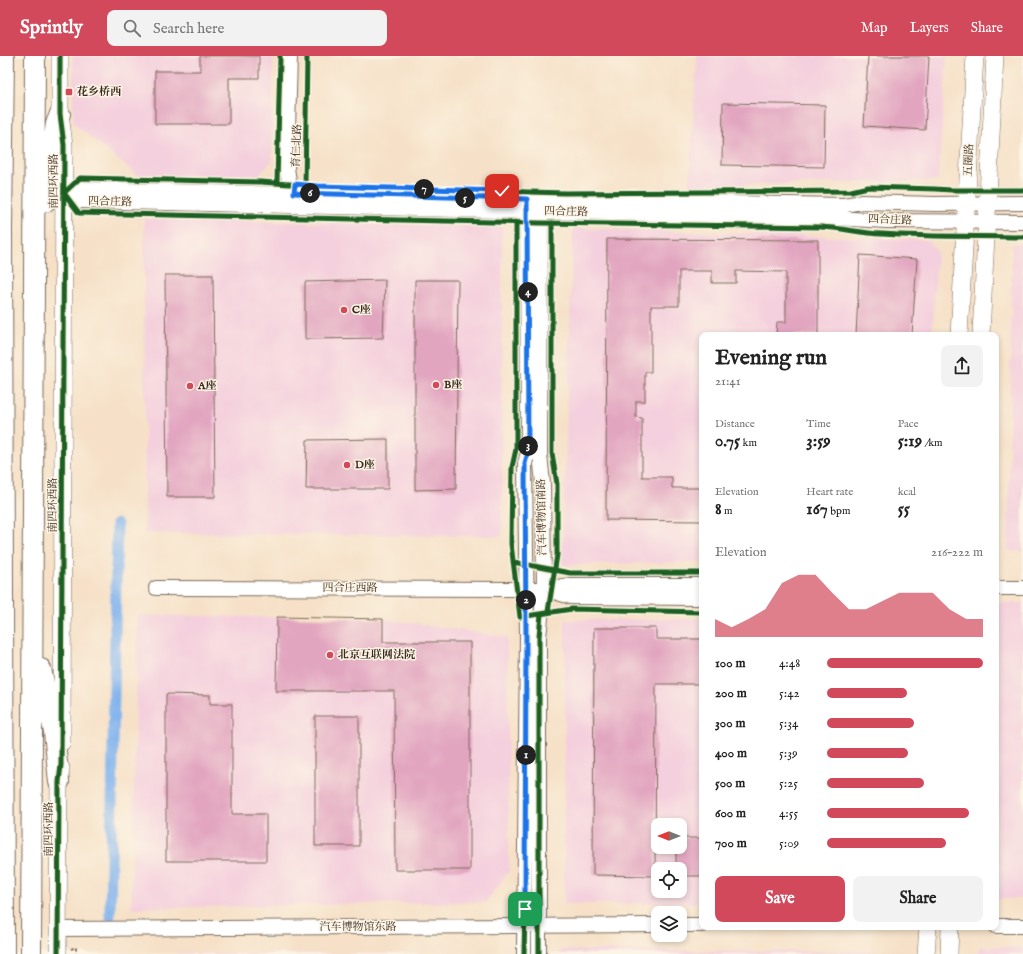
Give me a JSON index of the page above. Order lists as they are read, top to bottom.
{
  "streets": {
    "highway": ["南四环西路"],
    "main road": ["五圈路"],
    "street": [
      "育仁北路",
      "四合庄路",
      "汽车博物馆南路",
      "四合庄西路",
      "汽车博物馆东路"
    ]
  },
  "crossings": [
    ["育仁北路", "四合庄路"],
    ["五圈路", "四合庄路"],
    ["南四环西路", "四合庄路"],
    ["南四环西路", "汽车博物馆东路"],
    ["四合庄路", "汽车博物馆南路"],
    ["汽车博物馆南路", "四合庄西路"],
    ["汽车博物馆南路", "汽车博物馆东路"]
  ],
  "places": {
    "transit": ["花乡桥西"],
    "other": [
      "C座",
      "B座",
      "A座",
      "D座",
      "北京互联网法院"
    ]
  },
  "north": "left",
  "page": {
    "header": "Sprintly",
    "search": "Search here",
    "nav": ["Map", "Layers", "Share"],
    "pins": [
      "7",
      "6",
      "5",
      "4",
      "3",
      "2",
      "1"
    ],
    "heading": ["Evening run", "21:41"],
    "stats": [
      ["Distance", "0.75 km"],
      ["Time", "3:59"],
      ["Pace", "5:19 /km"],
      ["Elevation", "8 m"],
      ["Heart rate", "167 bpm"],
      ["kcal", "55"]
    ],
    "chart": ["Elevation", "216–222 m"],
    "list": [
      {
        "name": "100 m",
        "note": "4:48"
      },
      {
        "name": "200 m",
        "note": "5:42"
      },
      {
        "name": "300 m",
        "note": "5:34"
      },
      {
        "name": "400 m",
        "note": "5:39"
      },
      {
        "name": "500 m",
        "note": "5:25"
      },
      {
        "name": "600 m",
        "note": "4:55"
      },
      {
        "name": "700 m",
        "note": "5:09"
      }
    ],
    "buttons": ["Save", "Share"]
  }
}
